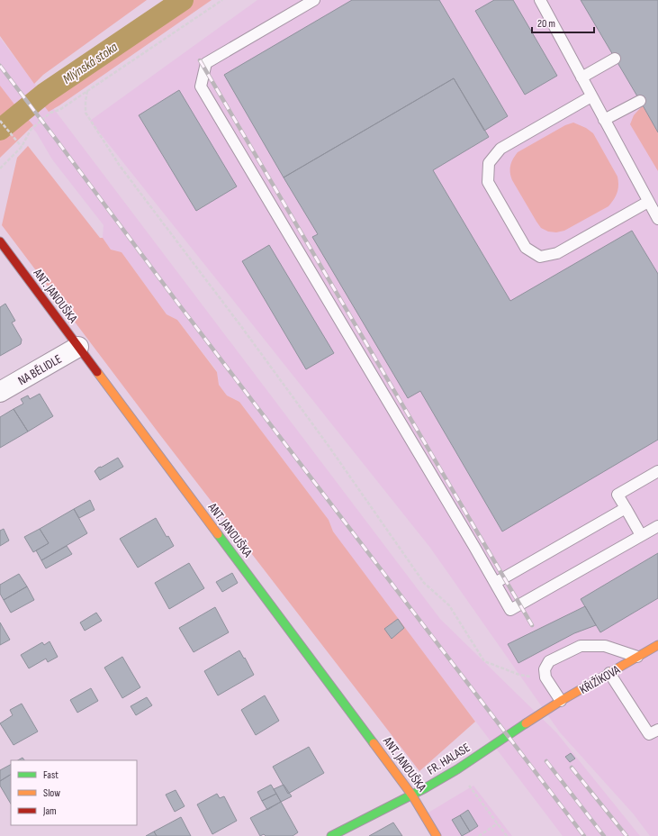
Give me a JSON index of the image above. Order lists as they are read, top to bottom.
{
  "streets": {
    "street": [
      "ANT. JANOUŠKA",
      "NA BĚLIDLE",
      "KŘIŽÍKOVA",
      "FR. HALASE"
    ]
  },
  "crossings": [
    ["ANT. JANOUŠKA", "NA BĚLIDLE"],
    ["ANT. JANOUŠKA", "FR. HALASE"],
    ["KŘIŽÍKOVA", "FR. HALASE"]
  ],
  "water": ["Mlýnská stoka"],
  "legend": ["Fast", "Slow", "Jam"],
  "scale_bar": "20 m"
}
